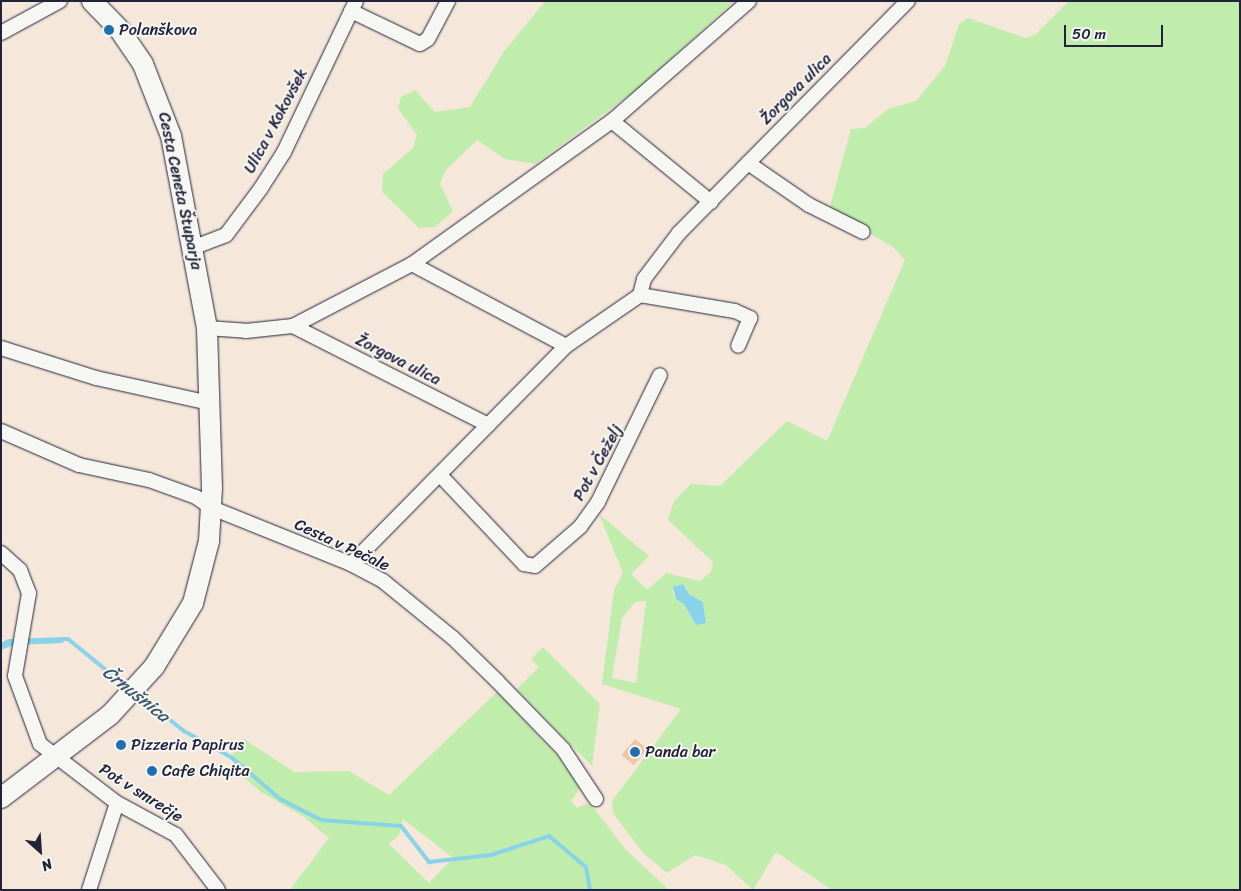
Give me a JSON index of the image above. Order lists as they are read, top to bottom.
{
  "streets": {
    "street": [
      "Žorgova ulica",
      "Ulica v Kokovšek",
      "Cesta Ceneta Štuparja",
      "Pot v Čeželj",
      "Cesta v Pečale",
      "Pot v smrečje"
    ]
  },
  "crossings": [
    ["Ulica v Kokovšek", "Cesta Ceneta Štuparja"],
    ["Cesta Ceneta Štuparja", "Cesta v Pečale"],
    ["Cesta Ceneta Štuparja", "Pot v smrečje"]
  ],
  "water": ["Črnušnica"],
  "places": [
    "Polanškova",
    "Pizzeria Papirus",
    "Panda bar",
    "Cafe Chiqita"
  ],
  "scale_bar": "50 m",
  "north": "bottom right"
}
